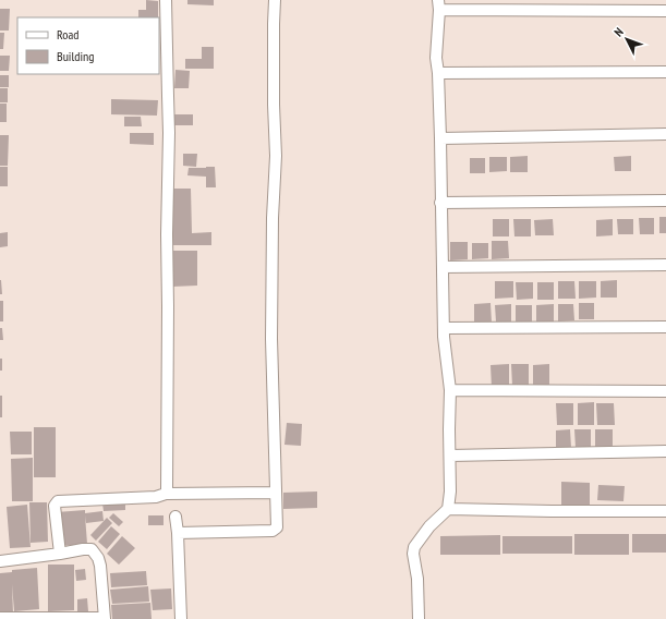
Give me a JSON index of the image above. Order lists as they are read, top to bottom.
{
  "legend": ["Road", "Building"],
  "north": "top left"
}
